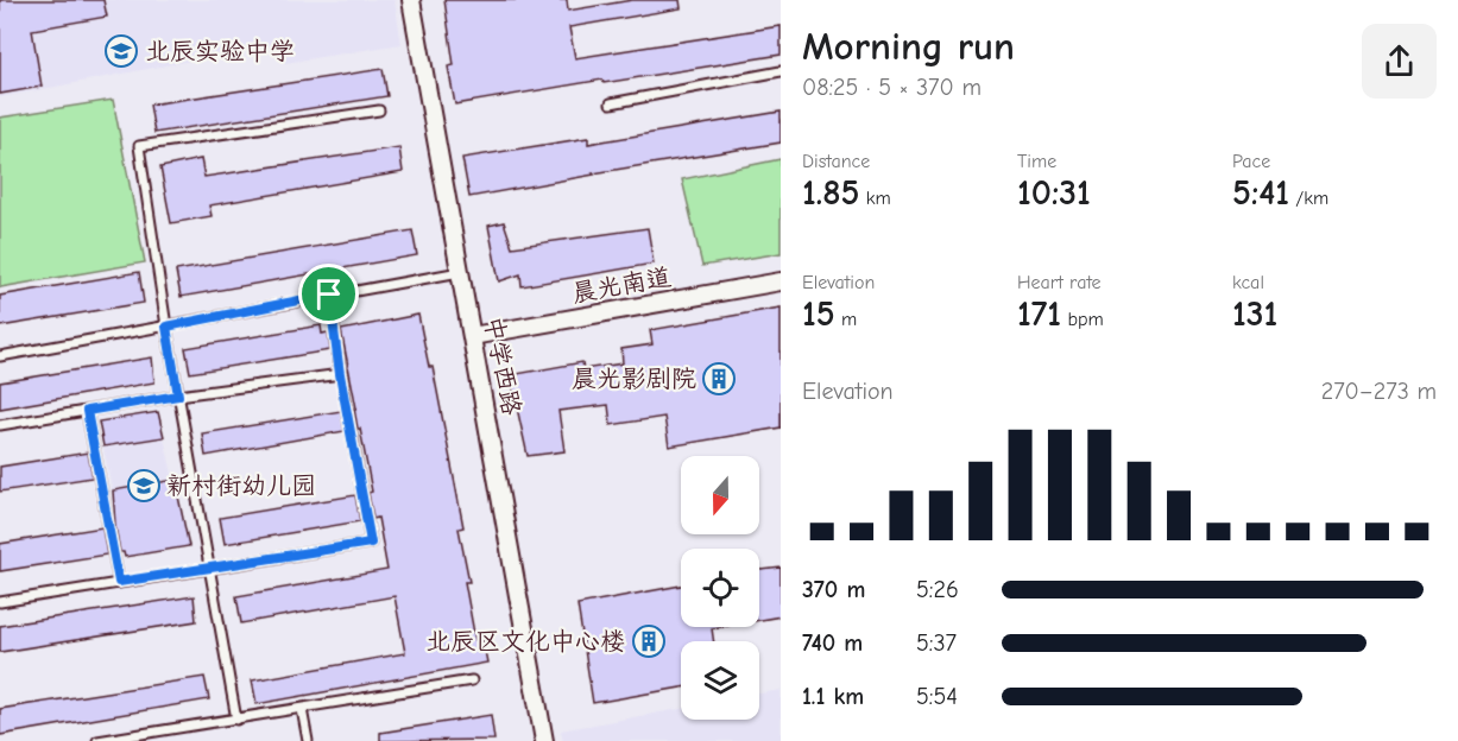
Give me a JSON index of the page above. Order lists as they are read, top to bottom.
{
  "streets": {
    "street": ["晨光南道", "中学西路"]
  },
  "crossings": [
    ["晨光南道", "中学西路"]
  ],
  "places": {
    "school or university": ["北辰实验中学", "新村街幼儿园"],
    "building": ["晨光影剧院", "北辰区文化中心楼"]
  },
  "north": "bottom",
  "page": {
    "heading": ["Morning run", "08:25 · 5 × 370 m"],
    "stats": [
      ["Distance", "1.85 km"],
      ["Time", "10:31"],
      ["Pace", "5:41 /km"],
      ["Elevation", "15 m"],
      ["Heart rate", "171 bpm"],
      ["kcal", "131"]
    ],
    "chart": ["Elevation", "270–273 m"],
    "list": [
      {
        "name": "370 m",
        "note": "5:26"
      },
      {
        "name": "740 m",
        "note": "5:37"
      },
      {
        "name": "1.1 km",
        "note": "5:54"
      }
    ]
  }
}
